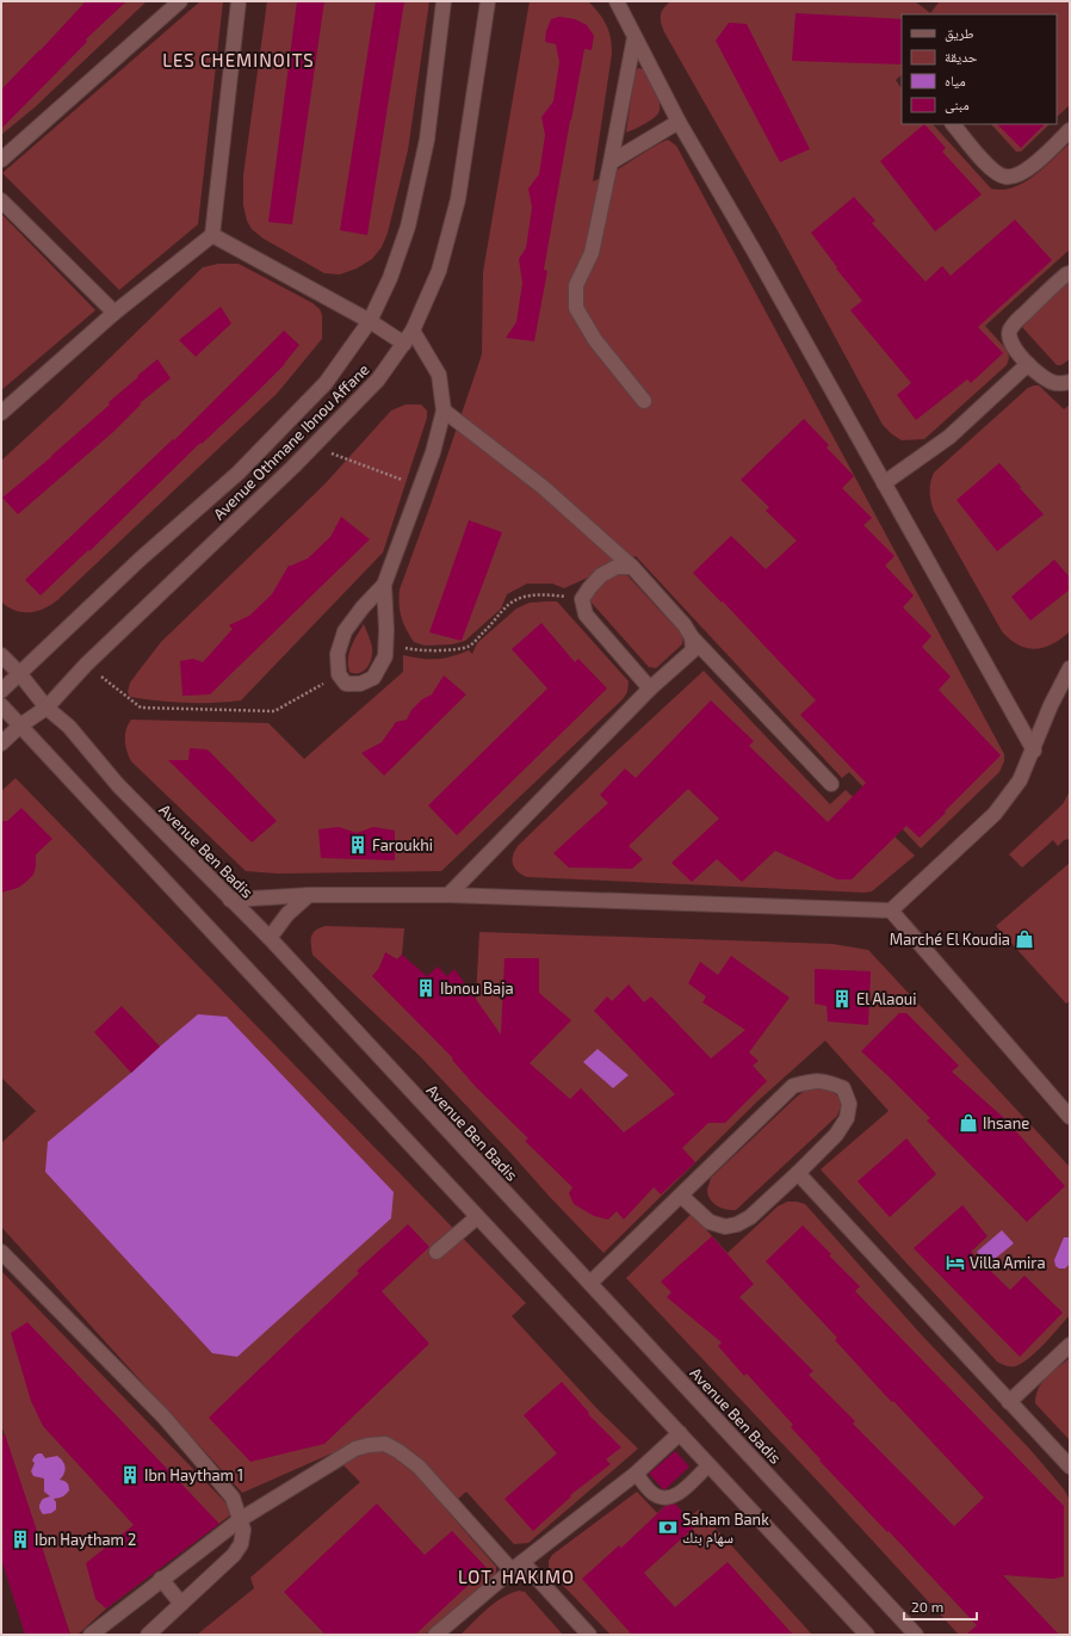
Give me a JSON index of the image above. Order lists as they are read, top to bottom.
{
  "streets": {
    "street": ["Avenue Othmane Ibnou Affane", "Avenue Ben Badis"]
  },
  "crossings": [
    ["Avenue Othmane Ibnou Affane", "Avenue Ben Badis"]
  ],
  "districts": ["LES CHEMINOITS", "LOT. HAKIMO"],
  "places": {
    "building": [
      "Faroukhi",
      "Ibnou Baja",
      "El Alaoui",
      "Ibn Haytham 1",
      "Ibn Haytham 2"
    ],
    "shop": ["Marché El Koudia", "Ihsane"],
    "hotel": ["Villa Amira"],
    "bank": ["Saham Bank سهام بنك"]
  },
  "legend": [
    "طريق",
    "حديقة",
    "مياه",
    "مبنى"
  ],
  "scale_bar": "20 m"
}
